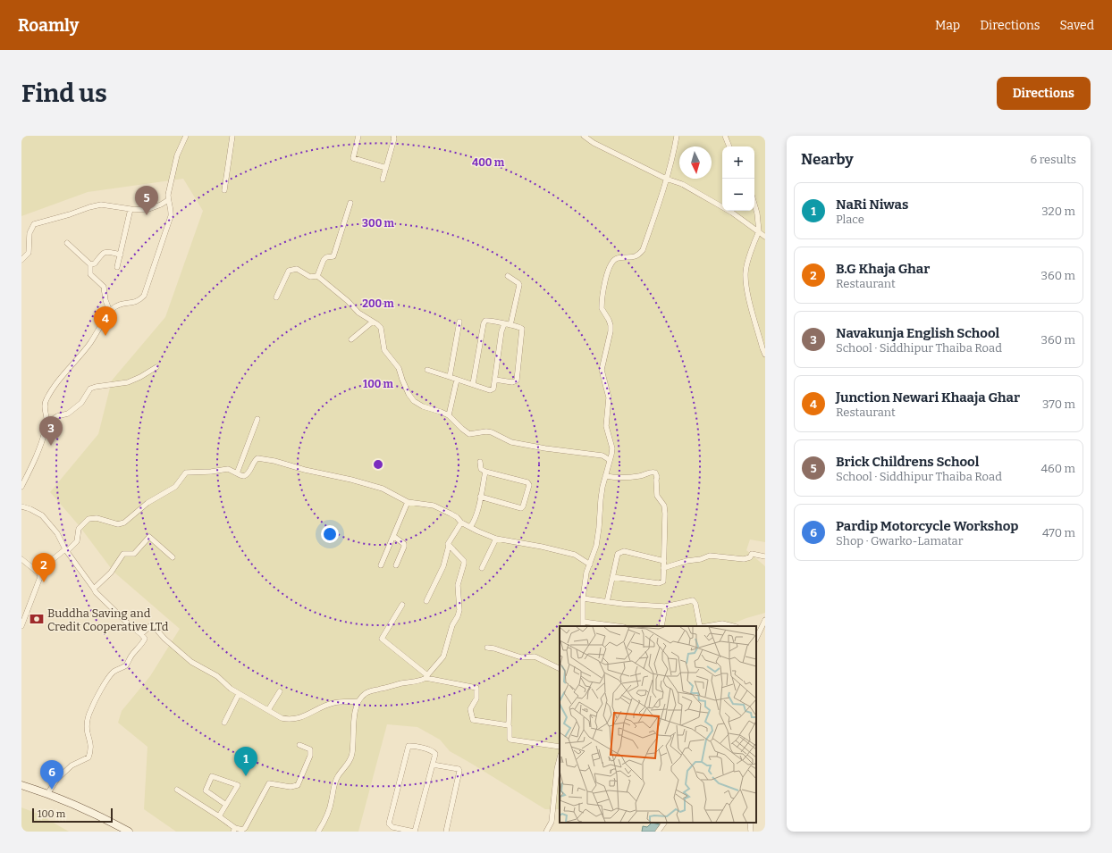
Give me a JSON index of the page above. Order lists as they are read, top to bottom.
{
  "places": {
    "bank": ["Buddha Saving and Credit Cooperative LTd"]
  },
  "scale_bar": "100 m",
  "north": "bottom",
  "page": {
    "header": "Roamly",
    "nav": ["Map", "Directions", "Saved"],
    "buttons": "Directions",
    "title": "Find us",
    "heading": ["Nearby", "6 results"],
    "map_buttons": ["+", "−"],
    "list": [
      {
        "mark": "1",
        "name": "NaRi Niwas",
        "note": "Place",
        "value": "320 m"
      },
      {
        "mark": "2",
        "name": "B.G Khaja Ghar",
        "note": "Restaurant",
        "value": "360 m"
      },
      {
        "mark": "3",
        "name": "Navakunja English School",
        "note": "School · Siddhipur Thaiba Road",
        "value": "360 m"
      },
      {
        "mark": "4",
        "name": "Junction Newari Khaaja Ghar",
        "note": "Restaurant",
        "value": "370 m"
      },
      {
        "mark": "5",
        "name": "Brick Childrens School",
        "note": "School · Siddhipur Thaiba Road",
        "value": "460 m"
      },
      {
        "mark": "6",
        "name": "Pardip Motorcycle Workshop",
        "note": "Shop · Gwarko-Lamatar",
        "value": "470 m"
      }
    ],
    "pins": [
      "5",
      "4",
      "3",
      "2",
      "1",
      "6"
    ],
    "scale": "100 m"
  },
  "rings": [
    "400 m",
    "300 m",
    "200 m",
    "100 m"
  ]
}
